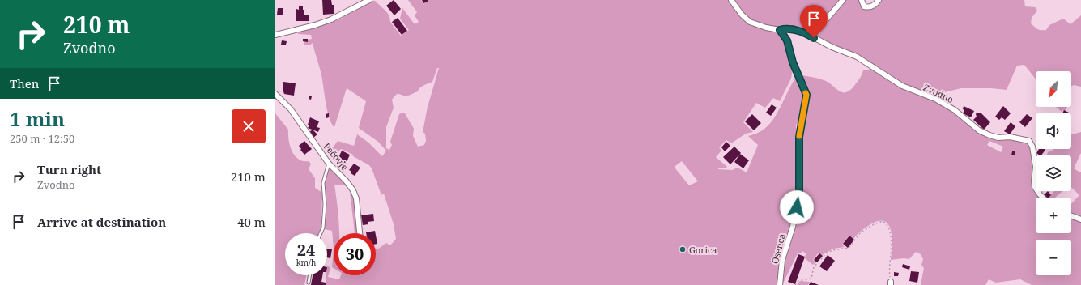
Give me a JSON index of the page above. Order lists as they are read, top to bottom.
{
  "streets": {
    "street": ["Zvodno", "Pečovje", "Osenca"]
  },
  "crossings": [
    ["Zvodno", "Osenca"]
  ],
  "places": ["Gorica"],
  "north": "bottom left",
  "page": {
    "turn": ["210 m", "Zvodno"],
    "then": "Then",
    "map_buttons": ["+", "−"],
    "heading": ["1 min", "250 m · 12:50"],
    "list": [
      {
        "name": "Turn right",
        "note": "Zvodno",
        "value": "210 m"
      },
      {
        "name": "Arrive at destination",
        "value": "40 m"
      }
    ],
    "speed": "24 km/h",
    "limit": "30"
  }
}
